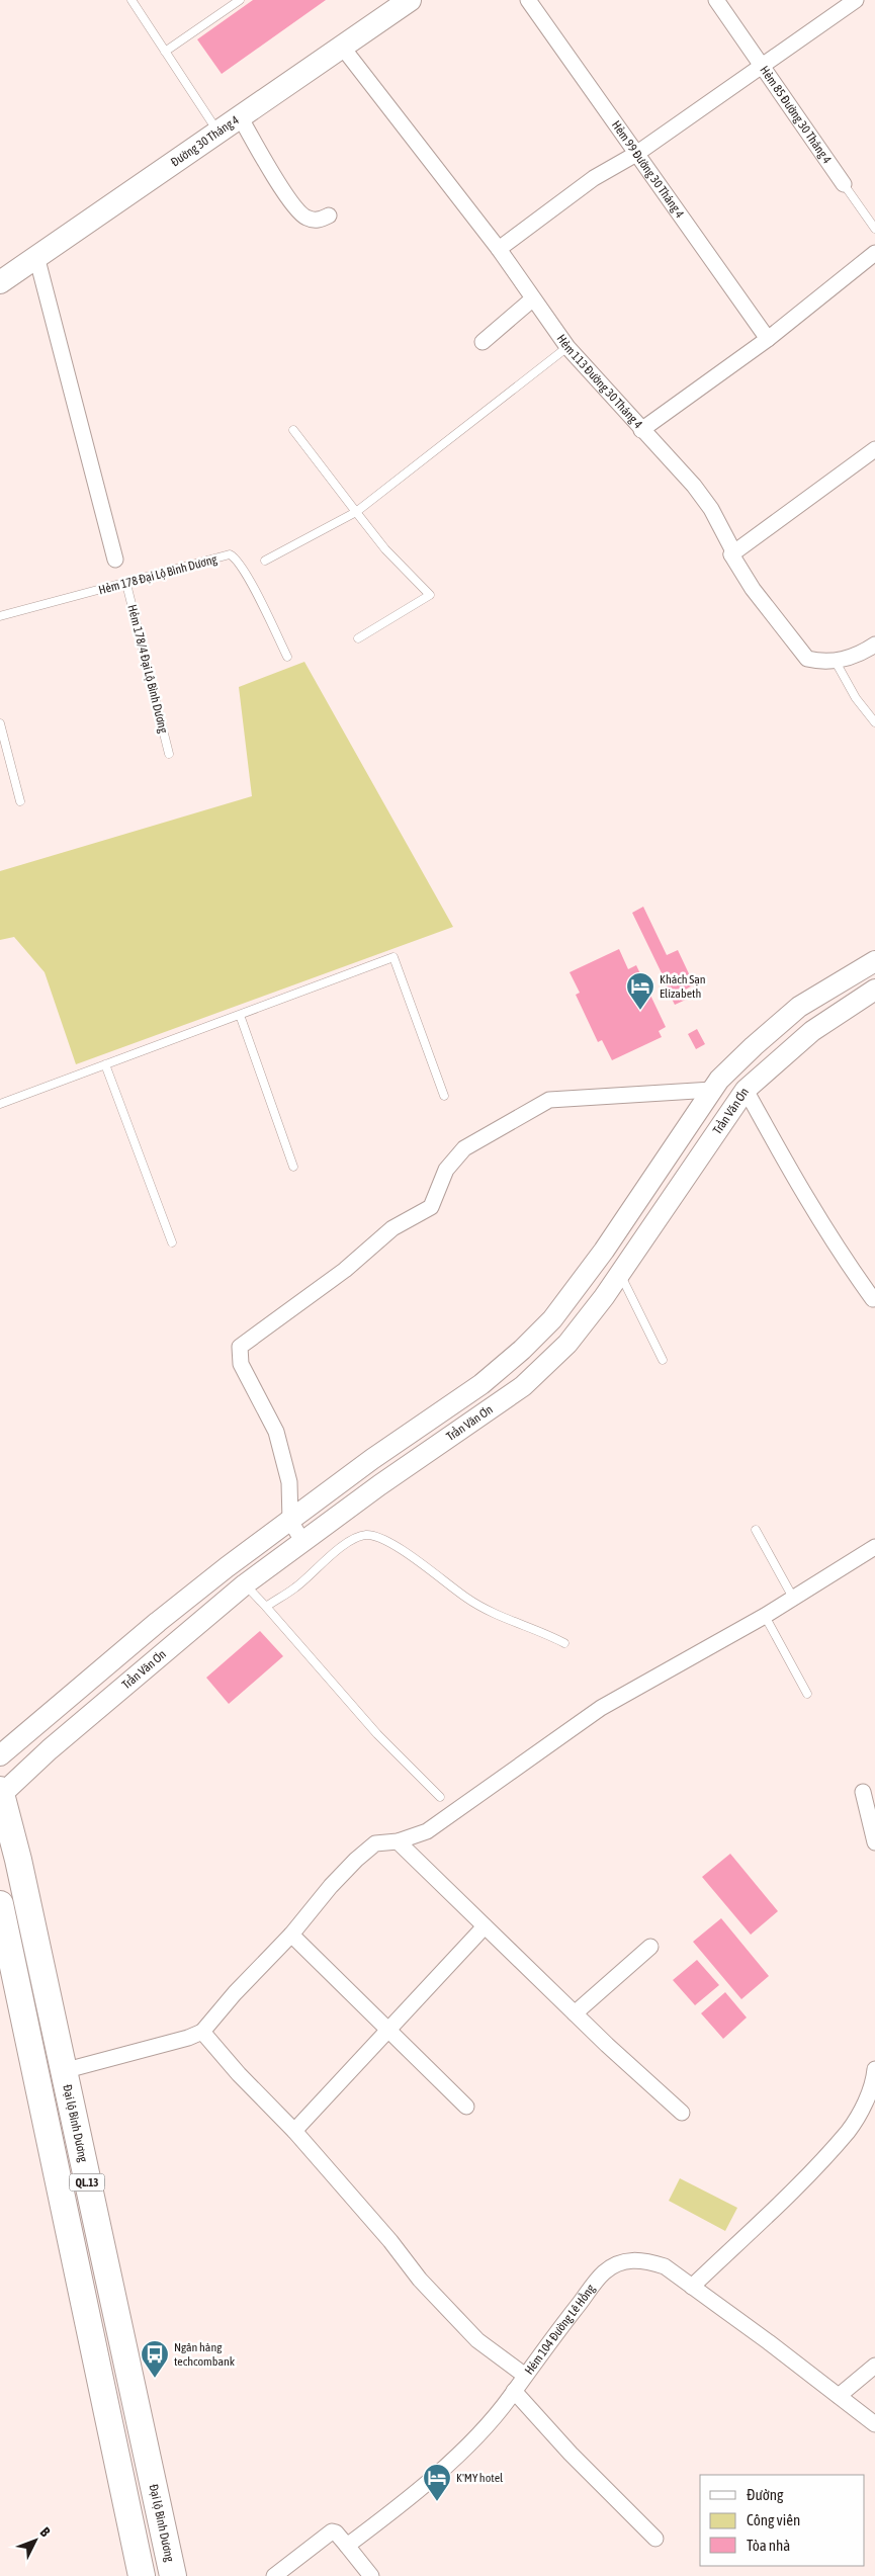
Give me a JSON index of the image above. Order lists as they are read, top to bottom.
{
  "streets": {
    "highway": ["Đại lộ Bình Dương", "QL.13"],
    "main road": ["Đường 30 Tháng 4"],
    "street": [
      "Hẻm 85 Đường 30 Tháng 4",
      "Hẻm 99 Đường 30 Tháng 4",
      "Hẻm 113 Đường 30 Tháng 4",
      "Trần Văn Ơn",
      "Hẻm 104 Đường Lê Hồng"
    ],
    "lane": ["Hẻm 178 Đại Lộ Bình Dương", "Hẻm 178/4 Đại Lộ Bình Dương"]
  },
  "crossings": [
    ["Đường 30 Tháng 4", "Hẻm 113 Đường 30 Tháng 4"],
    ["Hẻm 178 Đại Lộ Bình Dương", "Hẻm 178/4 Đại Lộ Bình Dương"],
    ["Trần Văn Ơn", "Đại lộ Bình Dương"]
  ],
  "places": {
    "hotel": ["Khách Sạn Elizabeth", "K'MY hotel"],
    "bus stop": ["Ngân hàng techcombank"]
  },
  "legend": ["Đường", "Công viên", "Tòa nhà"],
  "north": "top right"
}
